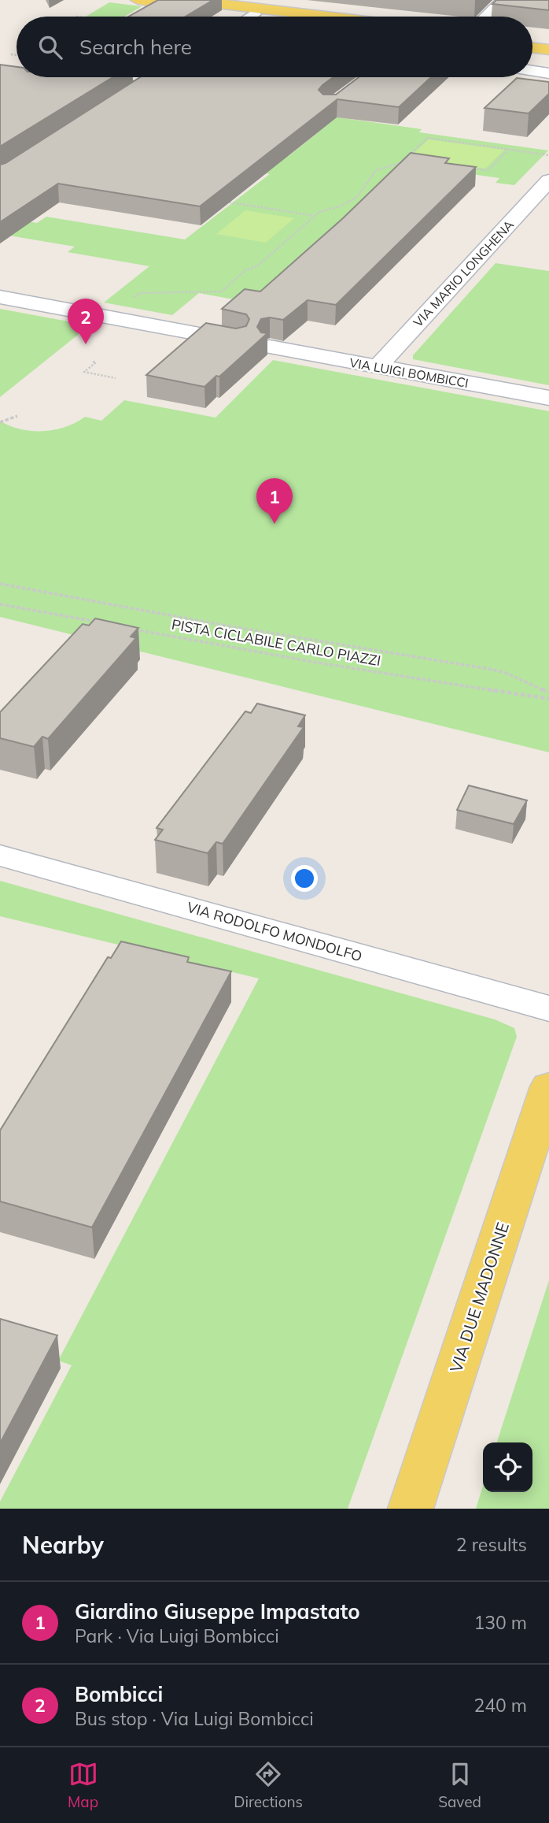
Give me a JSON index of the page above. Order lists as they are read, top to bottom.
{
  "streets": {
    "main road": ["VIA DUE MADONNE"],
    "street": ["VIA MARIO LONGHENA", "VIA LUIGI BOMBICCI", "VIA RODOLFO MONDOLFO"],
    "path": ["PISTA CICLABILE CARLO PIAZZI"]
  },
  "crossings": [
    ["VIA MARIO LONGHENA", "VIA LUIGI BOMBICCI"]
  ],
  "page": {
    "search": "Search here",
    "pins": ["2", "1"],
    "heading": ["Nearby", "2 results"],
    "list": [
      {
        "mark": "1",
        "name": "Giardino Giuseppe Impastato",
        "note": "Park · Via Luigi Bombicci",
        "value": "130 m"
      },
      {
        "mark": "2",
        "name": "Bombicci",
        "note": "Bus stop · Via Luigi Bombicci",
        "value": "240 m"
      }
    ],
    "nav": ["Map", "Directions", "Saved"]
  }
}
